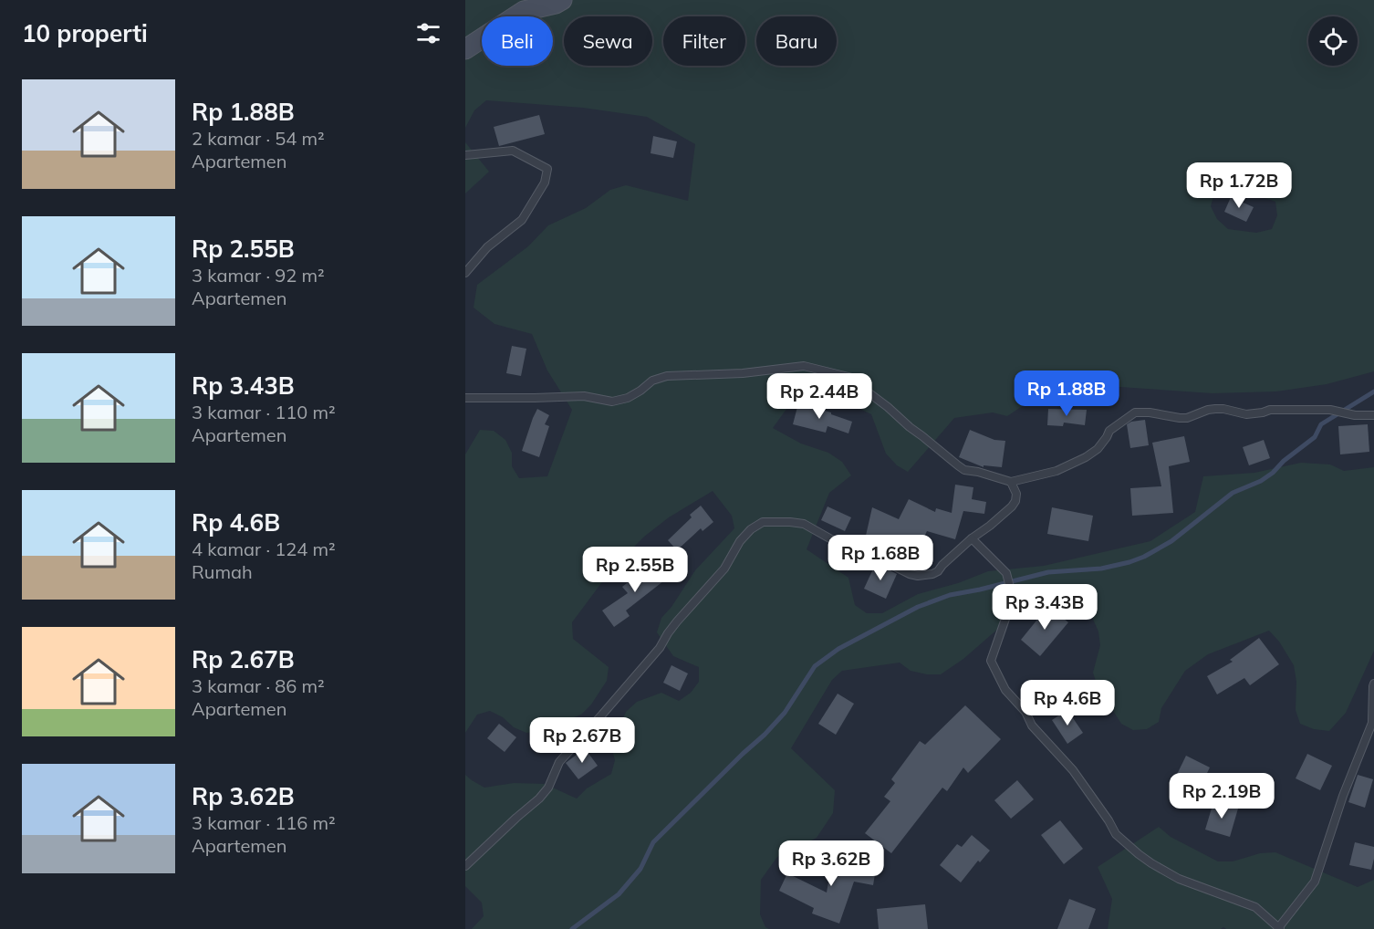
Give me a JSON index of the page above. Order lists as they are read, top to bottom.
{
  "page": {
    "heading": "10 properti",
    "chip": [
      "Beli",
      "Sewa",
      "Filter",
      "Baru"
    ],
    "list": [
      {
        "name": "Rp 1.88B",
        "note": "2 kamar · 54 m² · Apartemen"
      },
      {
        "name": "Rp 2.55B",
        "note": "3 kamar · 92 m² · Apartemen"
      },
      {
        "name": "Rp 3.43B",
        "note": "3 kamar · 110 m² · Apartemen"
      },
      {
        "name": "Rp 4.6B",
        "note": "4 kamar · 124 m² · Rumah"
      },
      {
        "name": "Rp 2.67B",
        "note": "3 kamar · 86 m² · Apartemen"
      },
      {
        "name": "Rp 3.62B",
        "note": "3 kamar · 116 m² · Apartemen"
      }
    ],
    "price": [
      "Rp 1.72B",
      "Rp 1.88B",
      "Rp 2.44B",
      "Rp 1.68B",
      "Rp 2.55B",
      "Rp 3.43B",
      "Rp 4.6B",
      "Rp 2.67B",
      "Rp 2.19B",
      "Rp 3.62B"
    ]
  }
}
